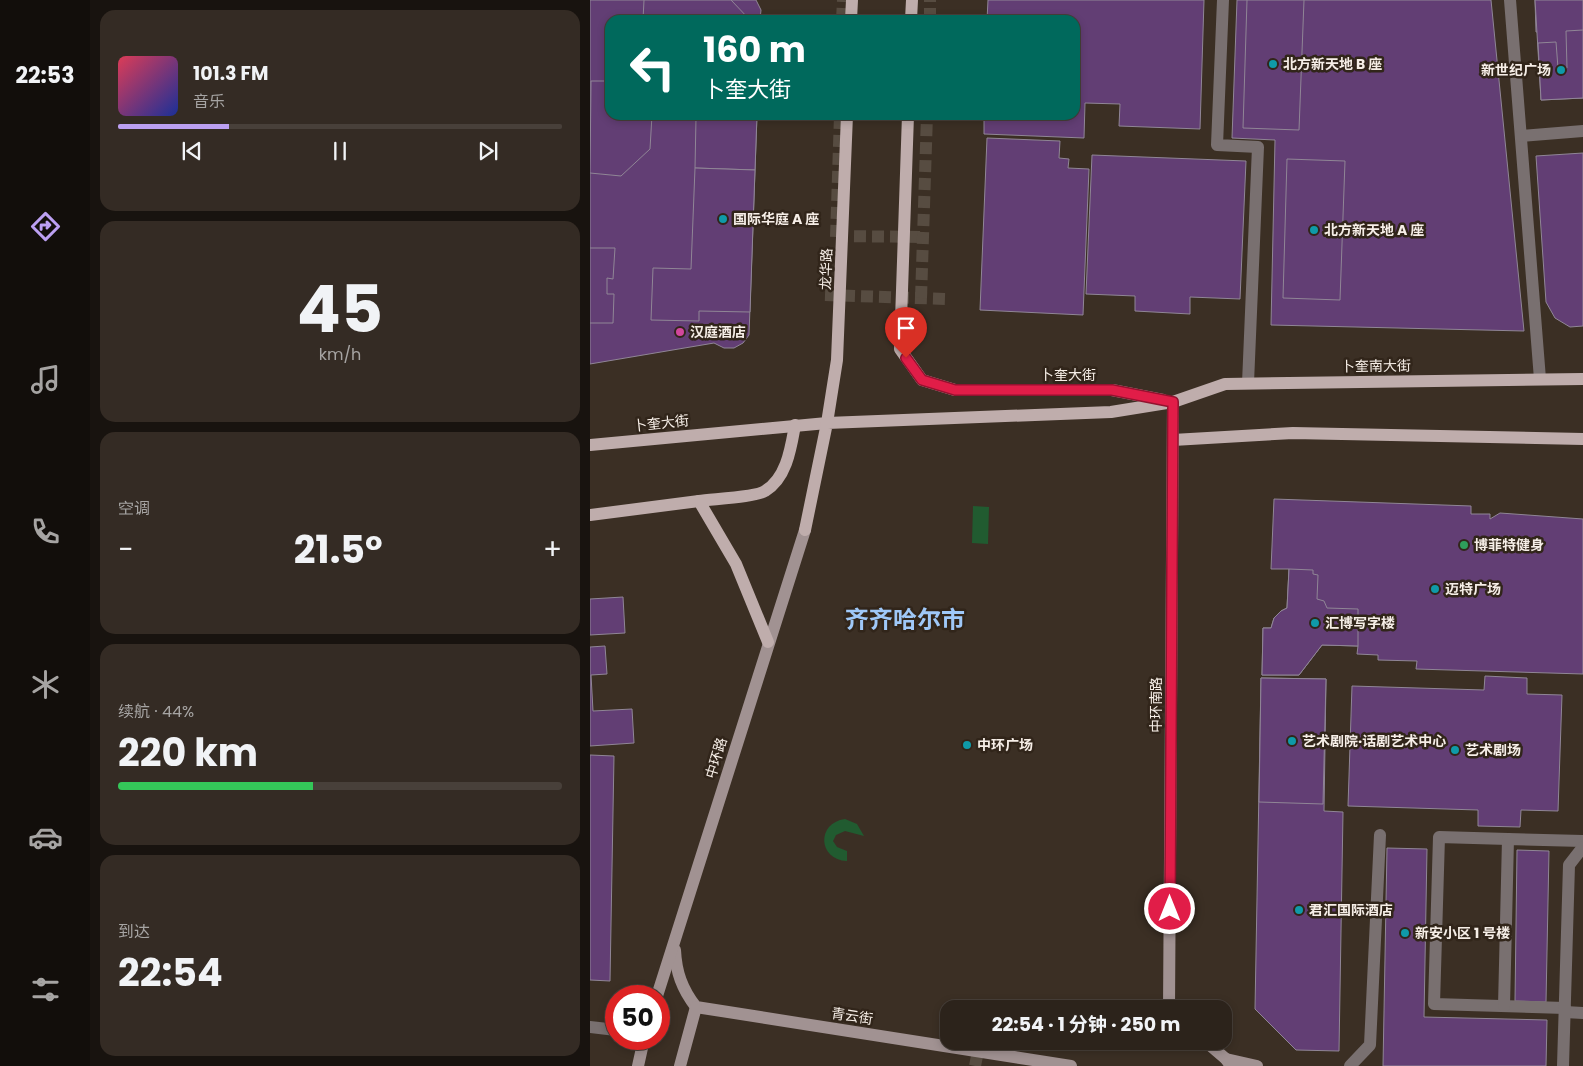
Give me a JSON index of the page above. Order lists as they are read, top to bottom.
{
  "streets": {
    "main road": [
      "龙华路",
      "卜奎南大街",
      "卜奎大街",
      "中环南路",
      "中环路",
      "青云街"
    ]
  },
  "crossings": [
    ["龙华路", "卜奎大街"],
    ["龙华路", "中环路"],
    ["卜奎南大街", "卜奎大街"],
    ["卜奎南大街", "中环南路"],
    ["卜奎大街", "中环南路"]
  ],
  "districts": ["齐齐哈尔市"],
  "places": [
    "北方新天地 B 座",
    "新世纪广场",
    "国际华庭 A 座",
    "北方新天地 A 座",
    "汉庭酒店",
    "博菲特健身",
    "迈特广场",
    "汇博写字楼",
    "艺术剧院·话剧艺术中心",
    "中环广场",
    "艺术剧场",
    "君汇国际酒店",
    "新安小区 1 号楼"
  ],
  "page": {
    "tabs": "22:53",
    "turn": ["160 m", "卜奎大街"],
    "song": ["101.3 FM", "音乐"],
    "tile": [
      ["45", "km/h"],
      "空调",
      ["续航 · 44%", "220 km"],
      ["到达", "22:54"]
    ],
    "heat": ["−", "21.5°", "+"],
    "limit": "50",
    "trip": "22:54 · 1 分钟 · 250 m"
  }
}
